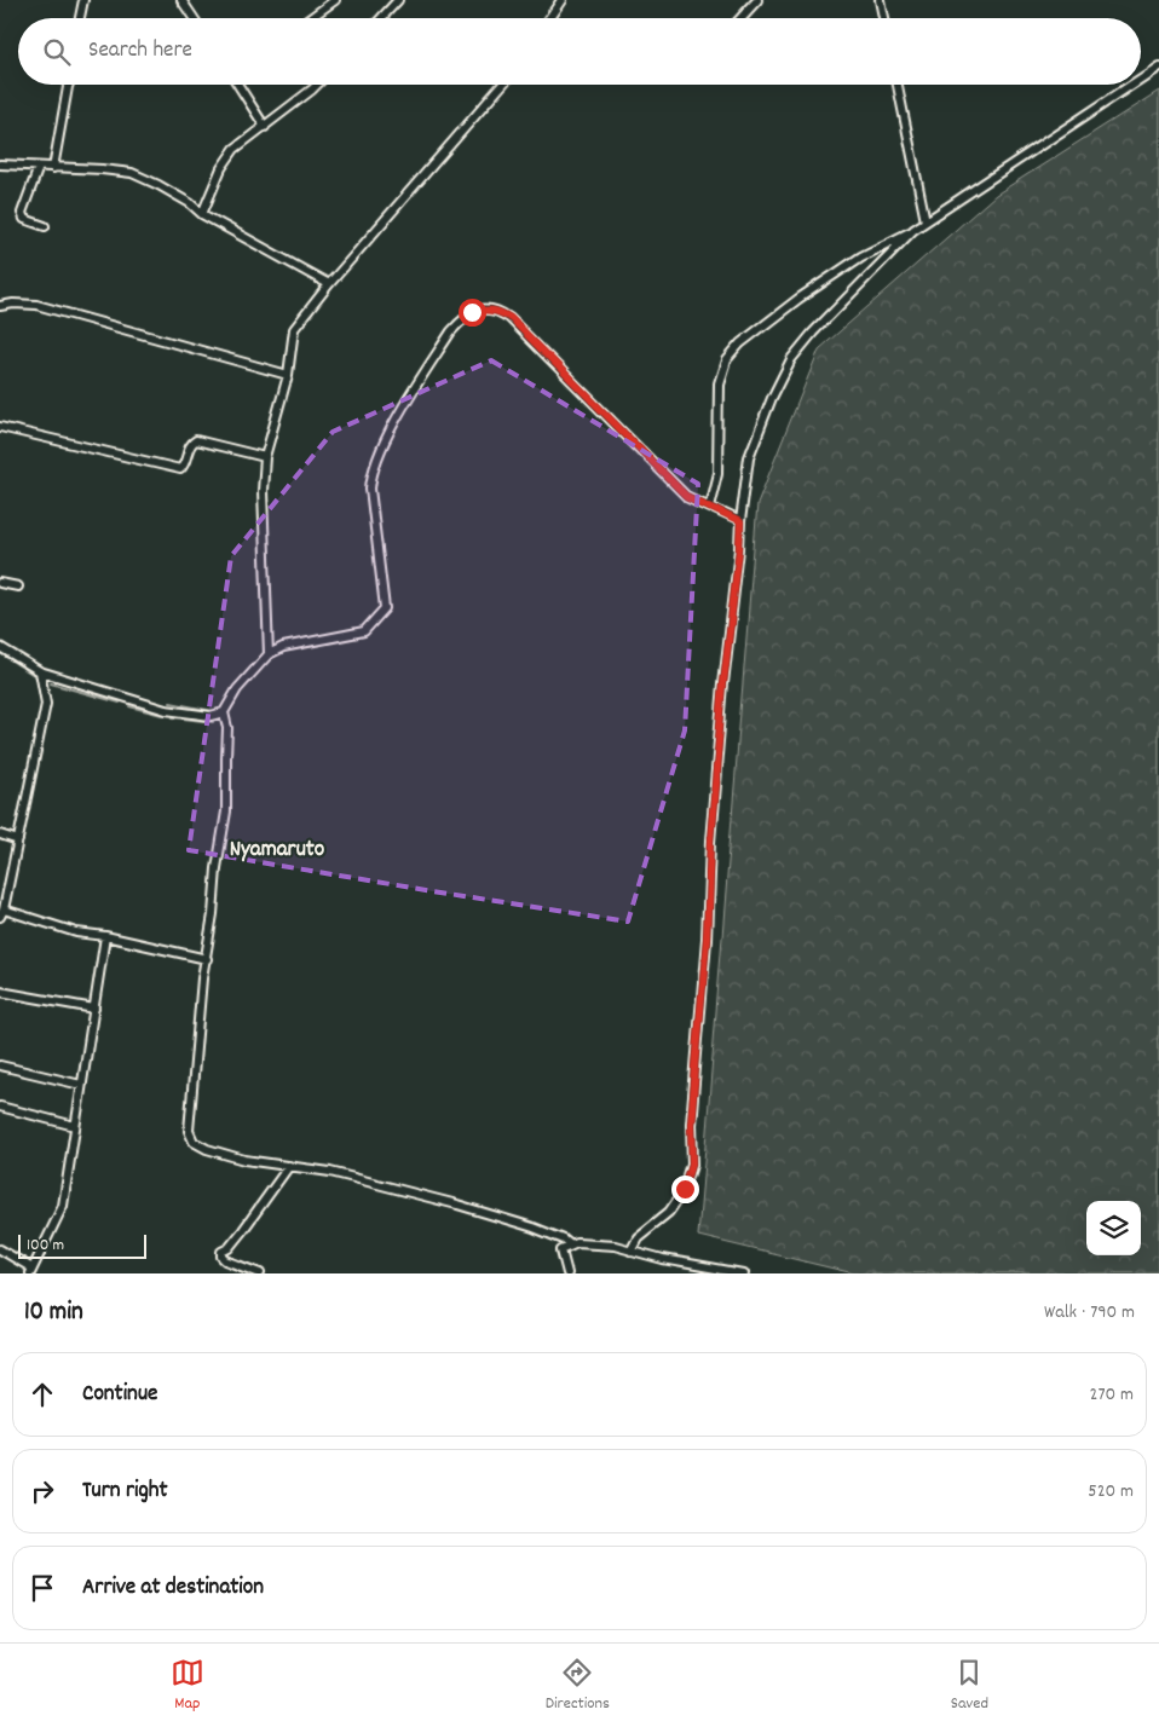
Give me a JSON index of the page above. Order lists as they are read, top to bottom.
{
  "districts": ["Nyamaruto"],
  "scale_bar": "100 m",
  "page": {
    "search": "Search here",
    "scale": "100 m",
    "heading": ["10 min", "Walk · 790 m"],
    "list": [
      ["Continue", "270 m"],
      ["Turn right", "520 m"],
      "Arrive at destination"
    ],
    "nav": ["Map", "Directions", "Saved"]
  }
}
